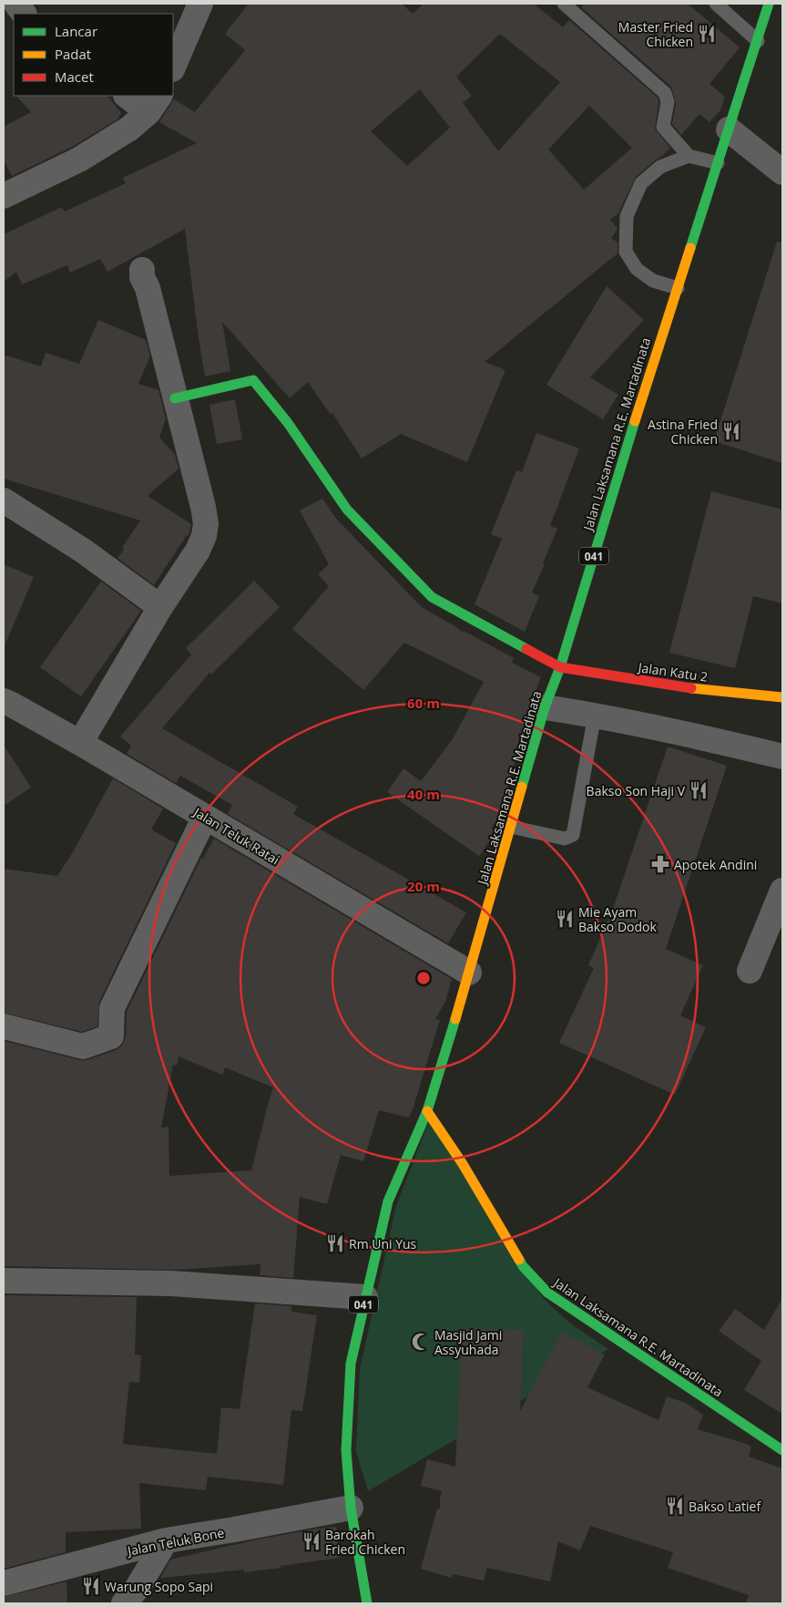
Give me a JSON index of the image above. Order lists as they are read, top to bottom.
{
  "streets": {
    "main road": ["Jalan Laksamana R.E. Martadinata", "041", "Jalan Katu 2"],
    "street": ["Jalan Teluk Ratai", "Jalan Teluk Bone"]
  },
  "crossings": [
    ["Jalan Laksamana R.E. Martadinata", "041"],
    ["Jalan Laksamana R.E. Martadinata", "Jalan Katu 2"],
    ["Jalan Laksamana R.E. Martadinata", "Jalan Teluk Ratai"],
    ["Jalan Laksamana R.E. Martadinata", "Jalan Teluk Bone"],
    ["041", "Jalan Teluk Bone"]
  ],
  "places": {
    "restaurant": [
      "Master Fried Chicken",
      "Astina Fried Chicken",
      "Bakso Son Haji V",
      "Mie Ayam Bakso Dodok",
      "Rm Uni Yus",
      "Bakso Latief",
      "Barokah Fried Chicken",
      "Warung Sopo Sapi"
    ],
    "pharmacy": ["Apotek Andini"],
    "mosque": ["Masjid Jami Assyuhada"]
  },
  "legend": ["Lancar", "Padat", "Macet"],
  "rings": ["60 m", "40 m", "20 m"]
}
